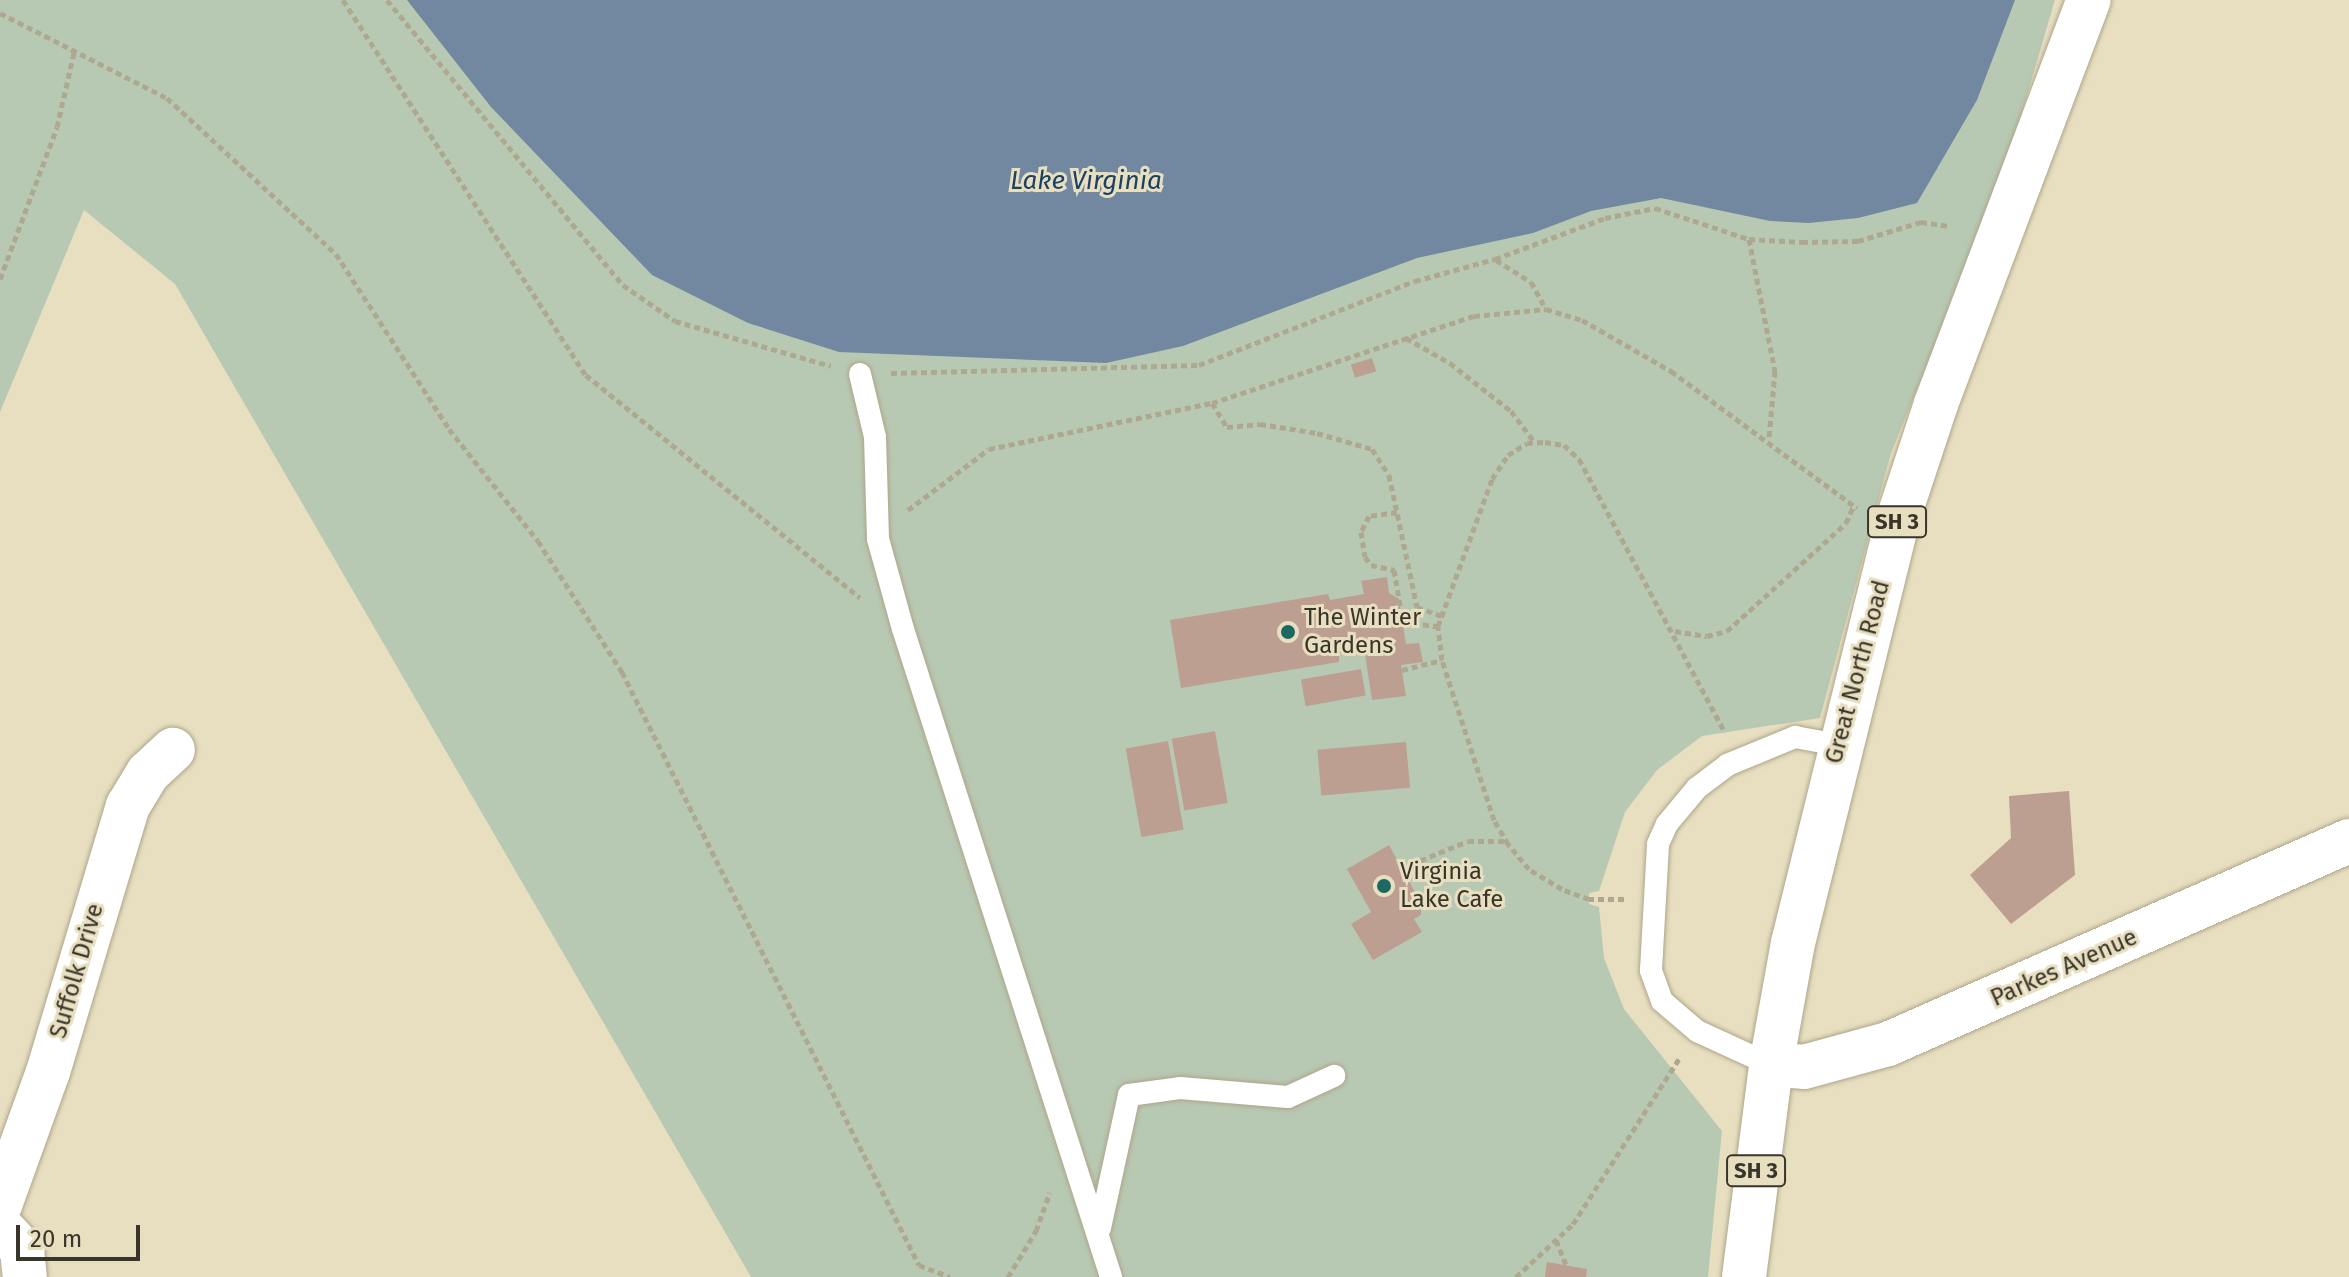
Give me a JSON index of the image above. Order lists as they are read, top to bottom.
{
  "streets": {
    "main road": [
      "SH 3",
      "Great North Road",
      "Parkes Avenue",
      "Suffolk Drive"
    ]
  },
  "crossings": [
    ["Great North Road", "Parkes Avenue"]
  ],
  "water": ["Lake Virginia"],
  "places": ["The Winter Gardens", "Virginia Lake Cafe"],
  "scale_bar": "20 m"
}
